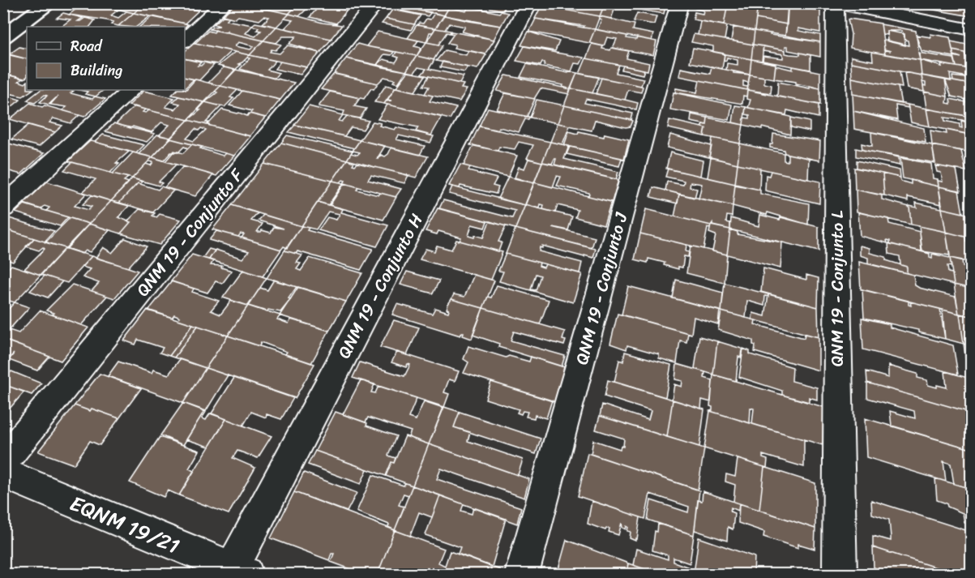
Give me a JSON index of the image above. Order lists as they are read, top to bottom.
{
  "streets": {
    "street": [
      "QNM 19 - Conjunto F",
      "QNM 19 - Conjunto H",
      "QNM 19 - Conjunto J",
      "QNM 19 - Conjunto L",
      "EQNM 19/21"
    ]
  },
  "crossings": [
    ["QNM 19 - Conjunto H", "EQNM 19/21"]
  ],
  "legend": ["Road", "Building"]
}
